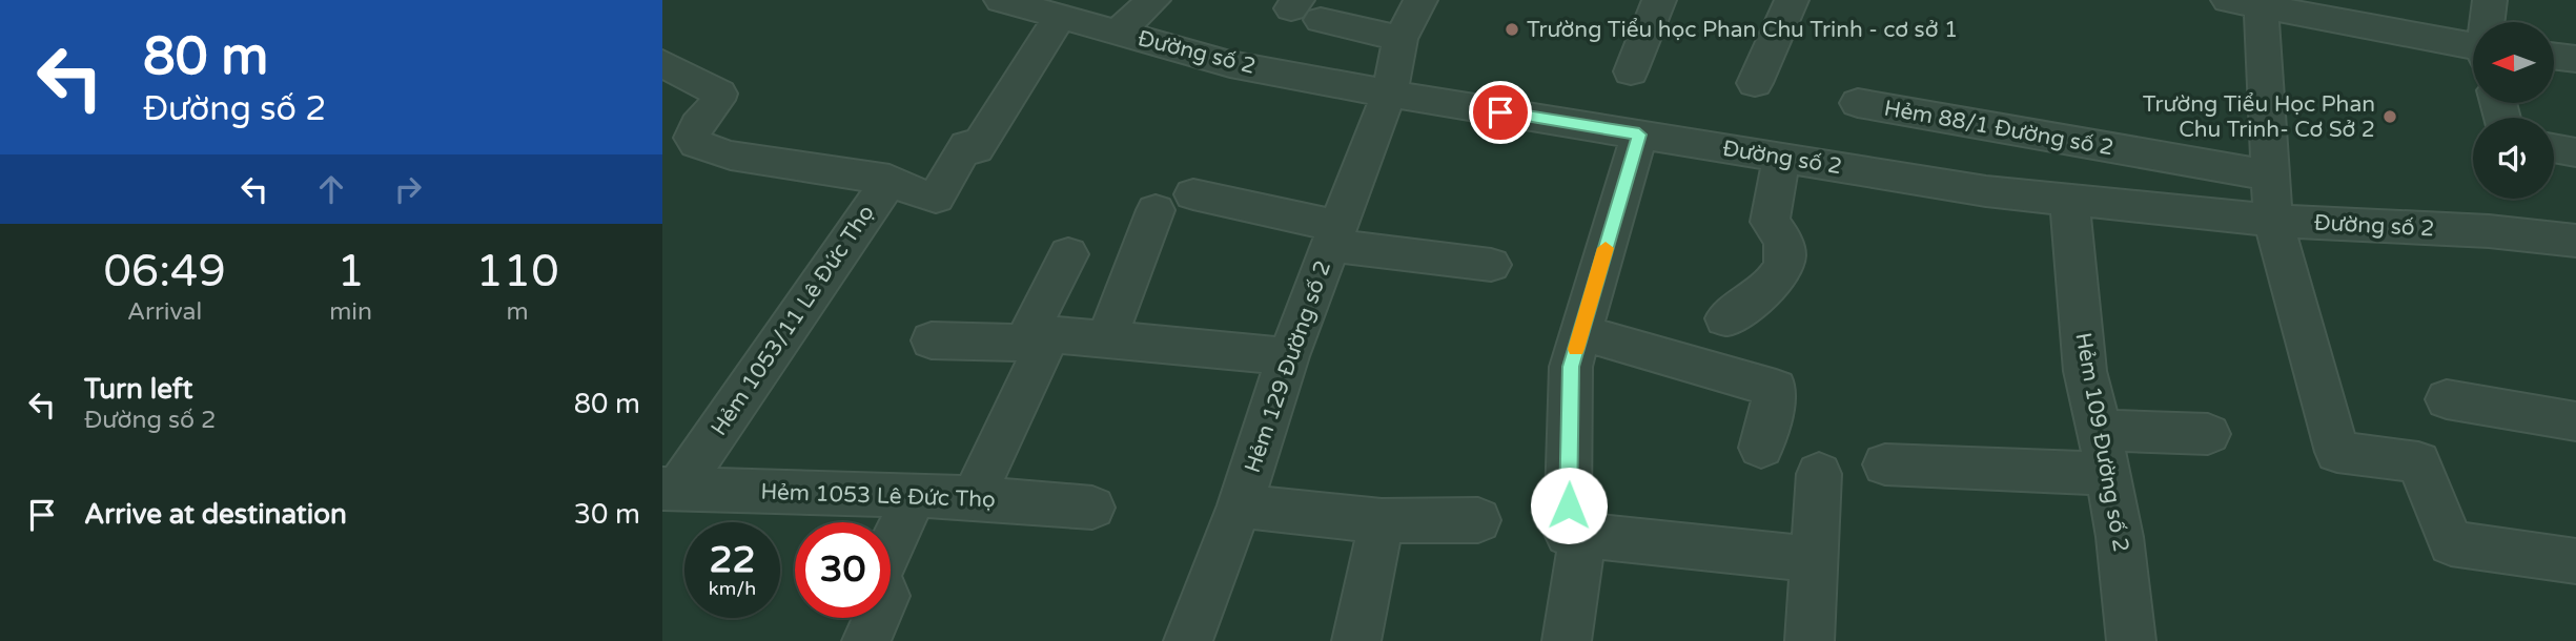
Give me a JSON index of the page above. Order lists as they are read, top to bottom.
{
  "streets": {
    "street": [
      "Đường số 2",
      "Hẻm 88/1 Đường số 2",
      "Hẻm 1053/11 Lê Đức Thọ",
      "Hẻm 129 Đường số 2",
      "Hẻm 109 Đường số 2",
      "Hẻm 1053 Lê Đức Thọ"
    ]
  },
  "crossings": [
    ["Đường số 2", "Hẻm 1053/11 Lê Đức Thọ"],
    ["Đường số 2", "Hẻm 129 Đường số 2"],
    ["Đường số 2", "Hẻm 109 Đường số 2"],
    ["Hẻm 1053/11 Lê Đức Thọ", "Hẻm 1053 Lê Đức Thọ"]
  ],
  "places": ["Trường Tiểu học Phan Chu Trinh - cơ sở 1", "Trường Tiểu Học Phan Chu Trinh- Cơ Sở 2"],
  "north": "left",
  "page": {
    "turn": ["80 m", "Đường số 2"],
    "eta": [
      "06:49",
      "Arrival",
      "1",
      "min",
      "110",
      "m"
    ],
    "list": [
      {
        "name": "Turn left",
        "note": "Đường số 2",
        "value": "80 m"
      },
      {
        "name": "Arrive at destination",
        "value": "30 m"
      }
    ],
    "speed": "22 km/h",
    "limit": "30"
  }
}
